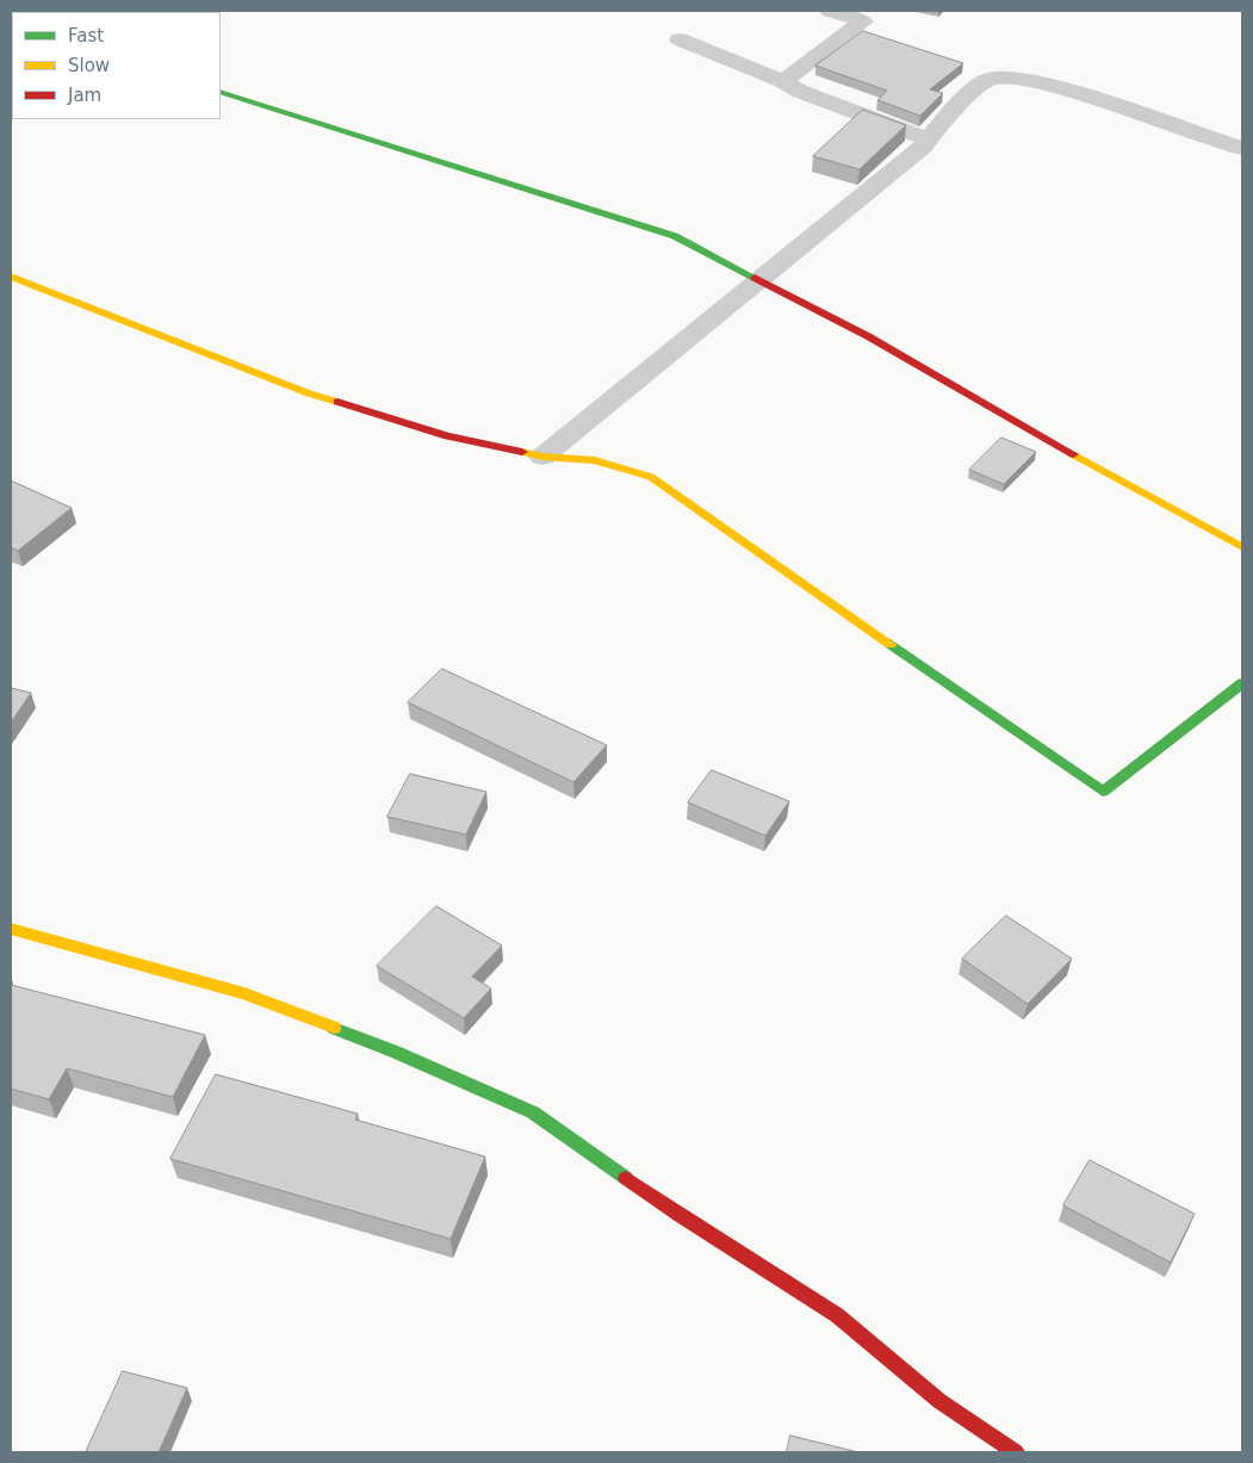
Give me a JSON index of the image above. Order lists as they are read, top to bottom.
{
  "legend": ["Fast", "Slow", "Jam"]
}
